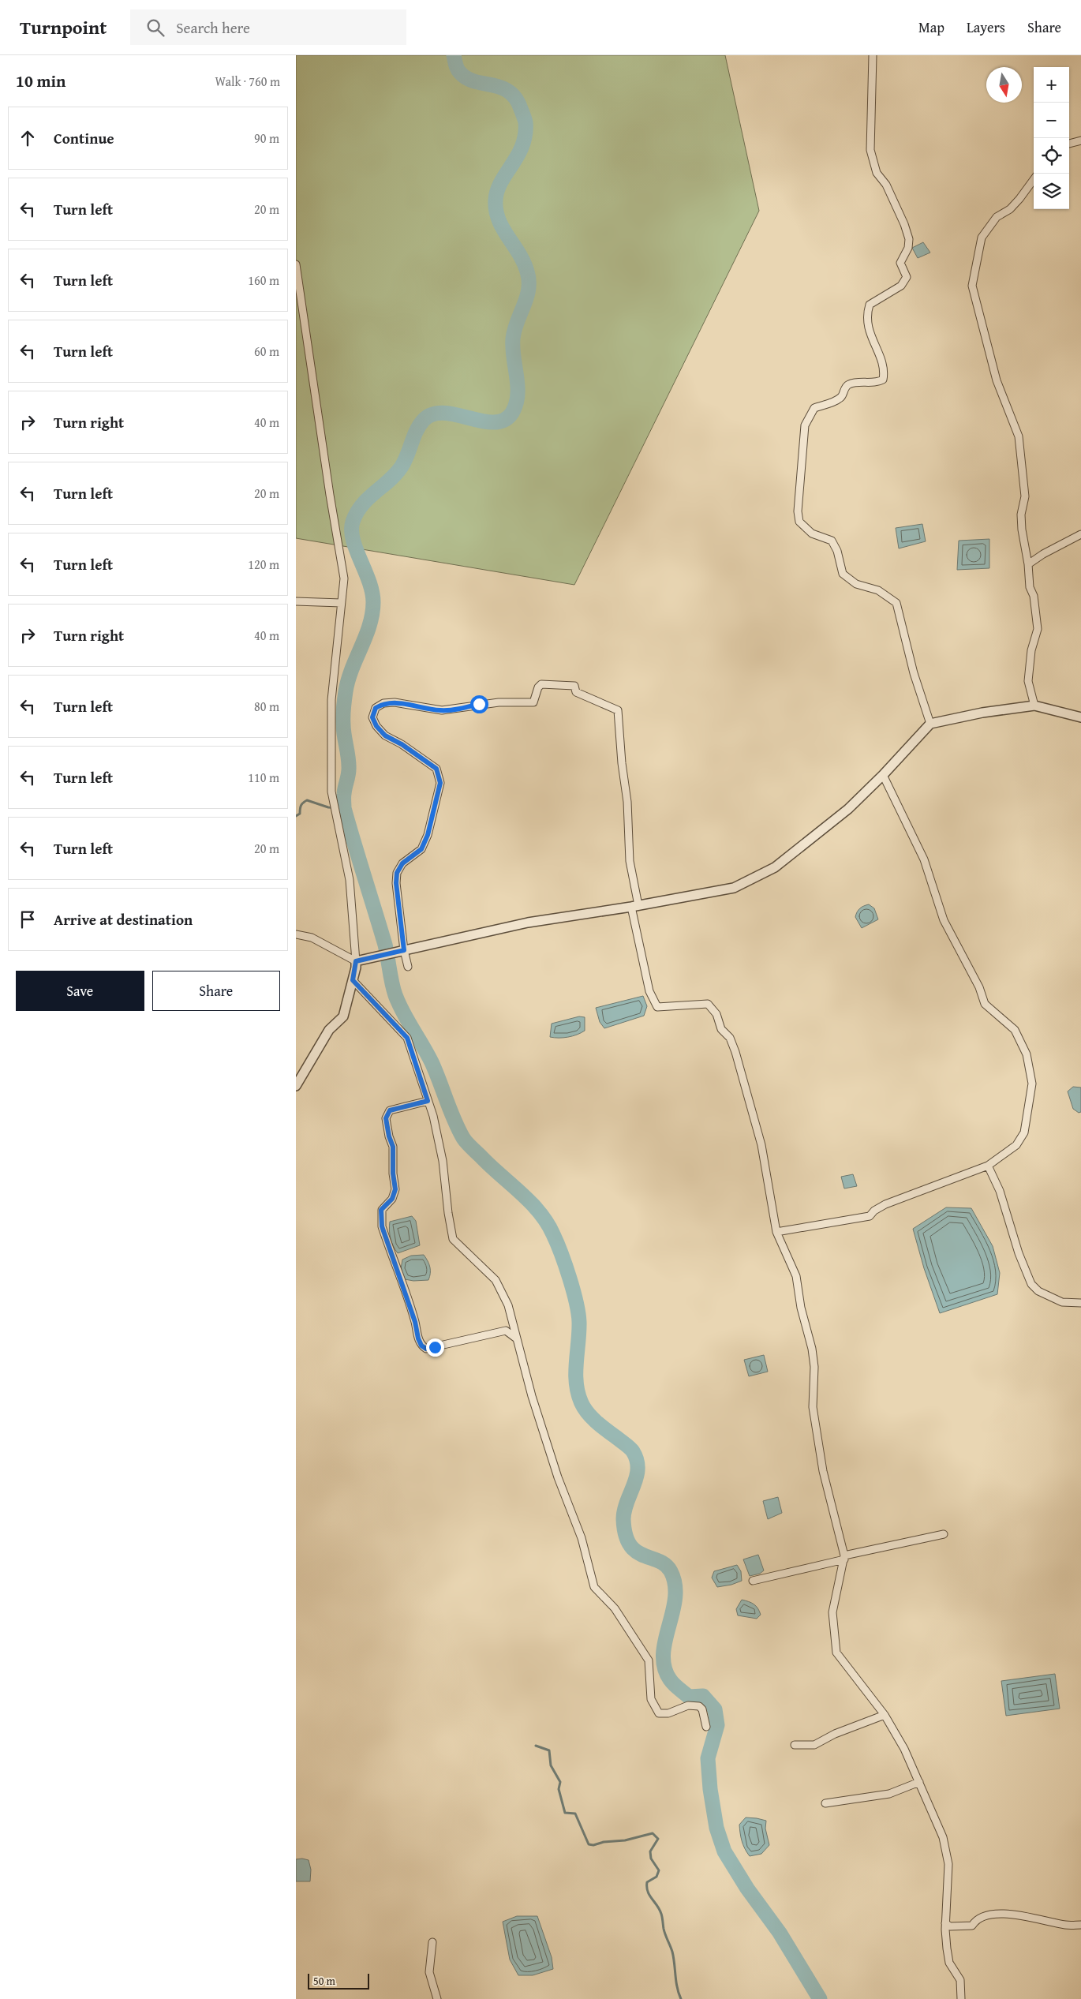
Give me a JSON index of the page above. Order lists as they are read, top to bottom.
{
  "scale_bar": "50 m",
  "north": "bottom",
  "page": {
    "header": "Turnpoint",
    "search": "Search here",
    "nav": ["Map", "Layers", "Share"],
    "heading": ["10 min", "Walk · 760 m"],
    "map_buttons": ["+", "−"],
    "list": [
      ["Continue", "90 m"],
      ["Turn left", "20 m"],
      ["Turn left", "160 m"],
      ["Turn left", "60 m"],
      ["Turn right", "40 m"],
      ["Turn left", "20 m"],
      ["Turn left", "120 m"],
      ["Turn right", "40 m"],
      ["Turn left", "80 m"],
      ["Turn left", "110 m"],
      ["Turn left", "20 m"],
      "Arrive at destination"
    ],
    "buttons": ["Save", "Share"],
    "scale": "50 m"
  }
}
